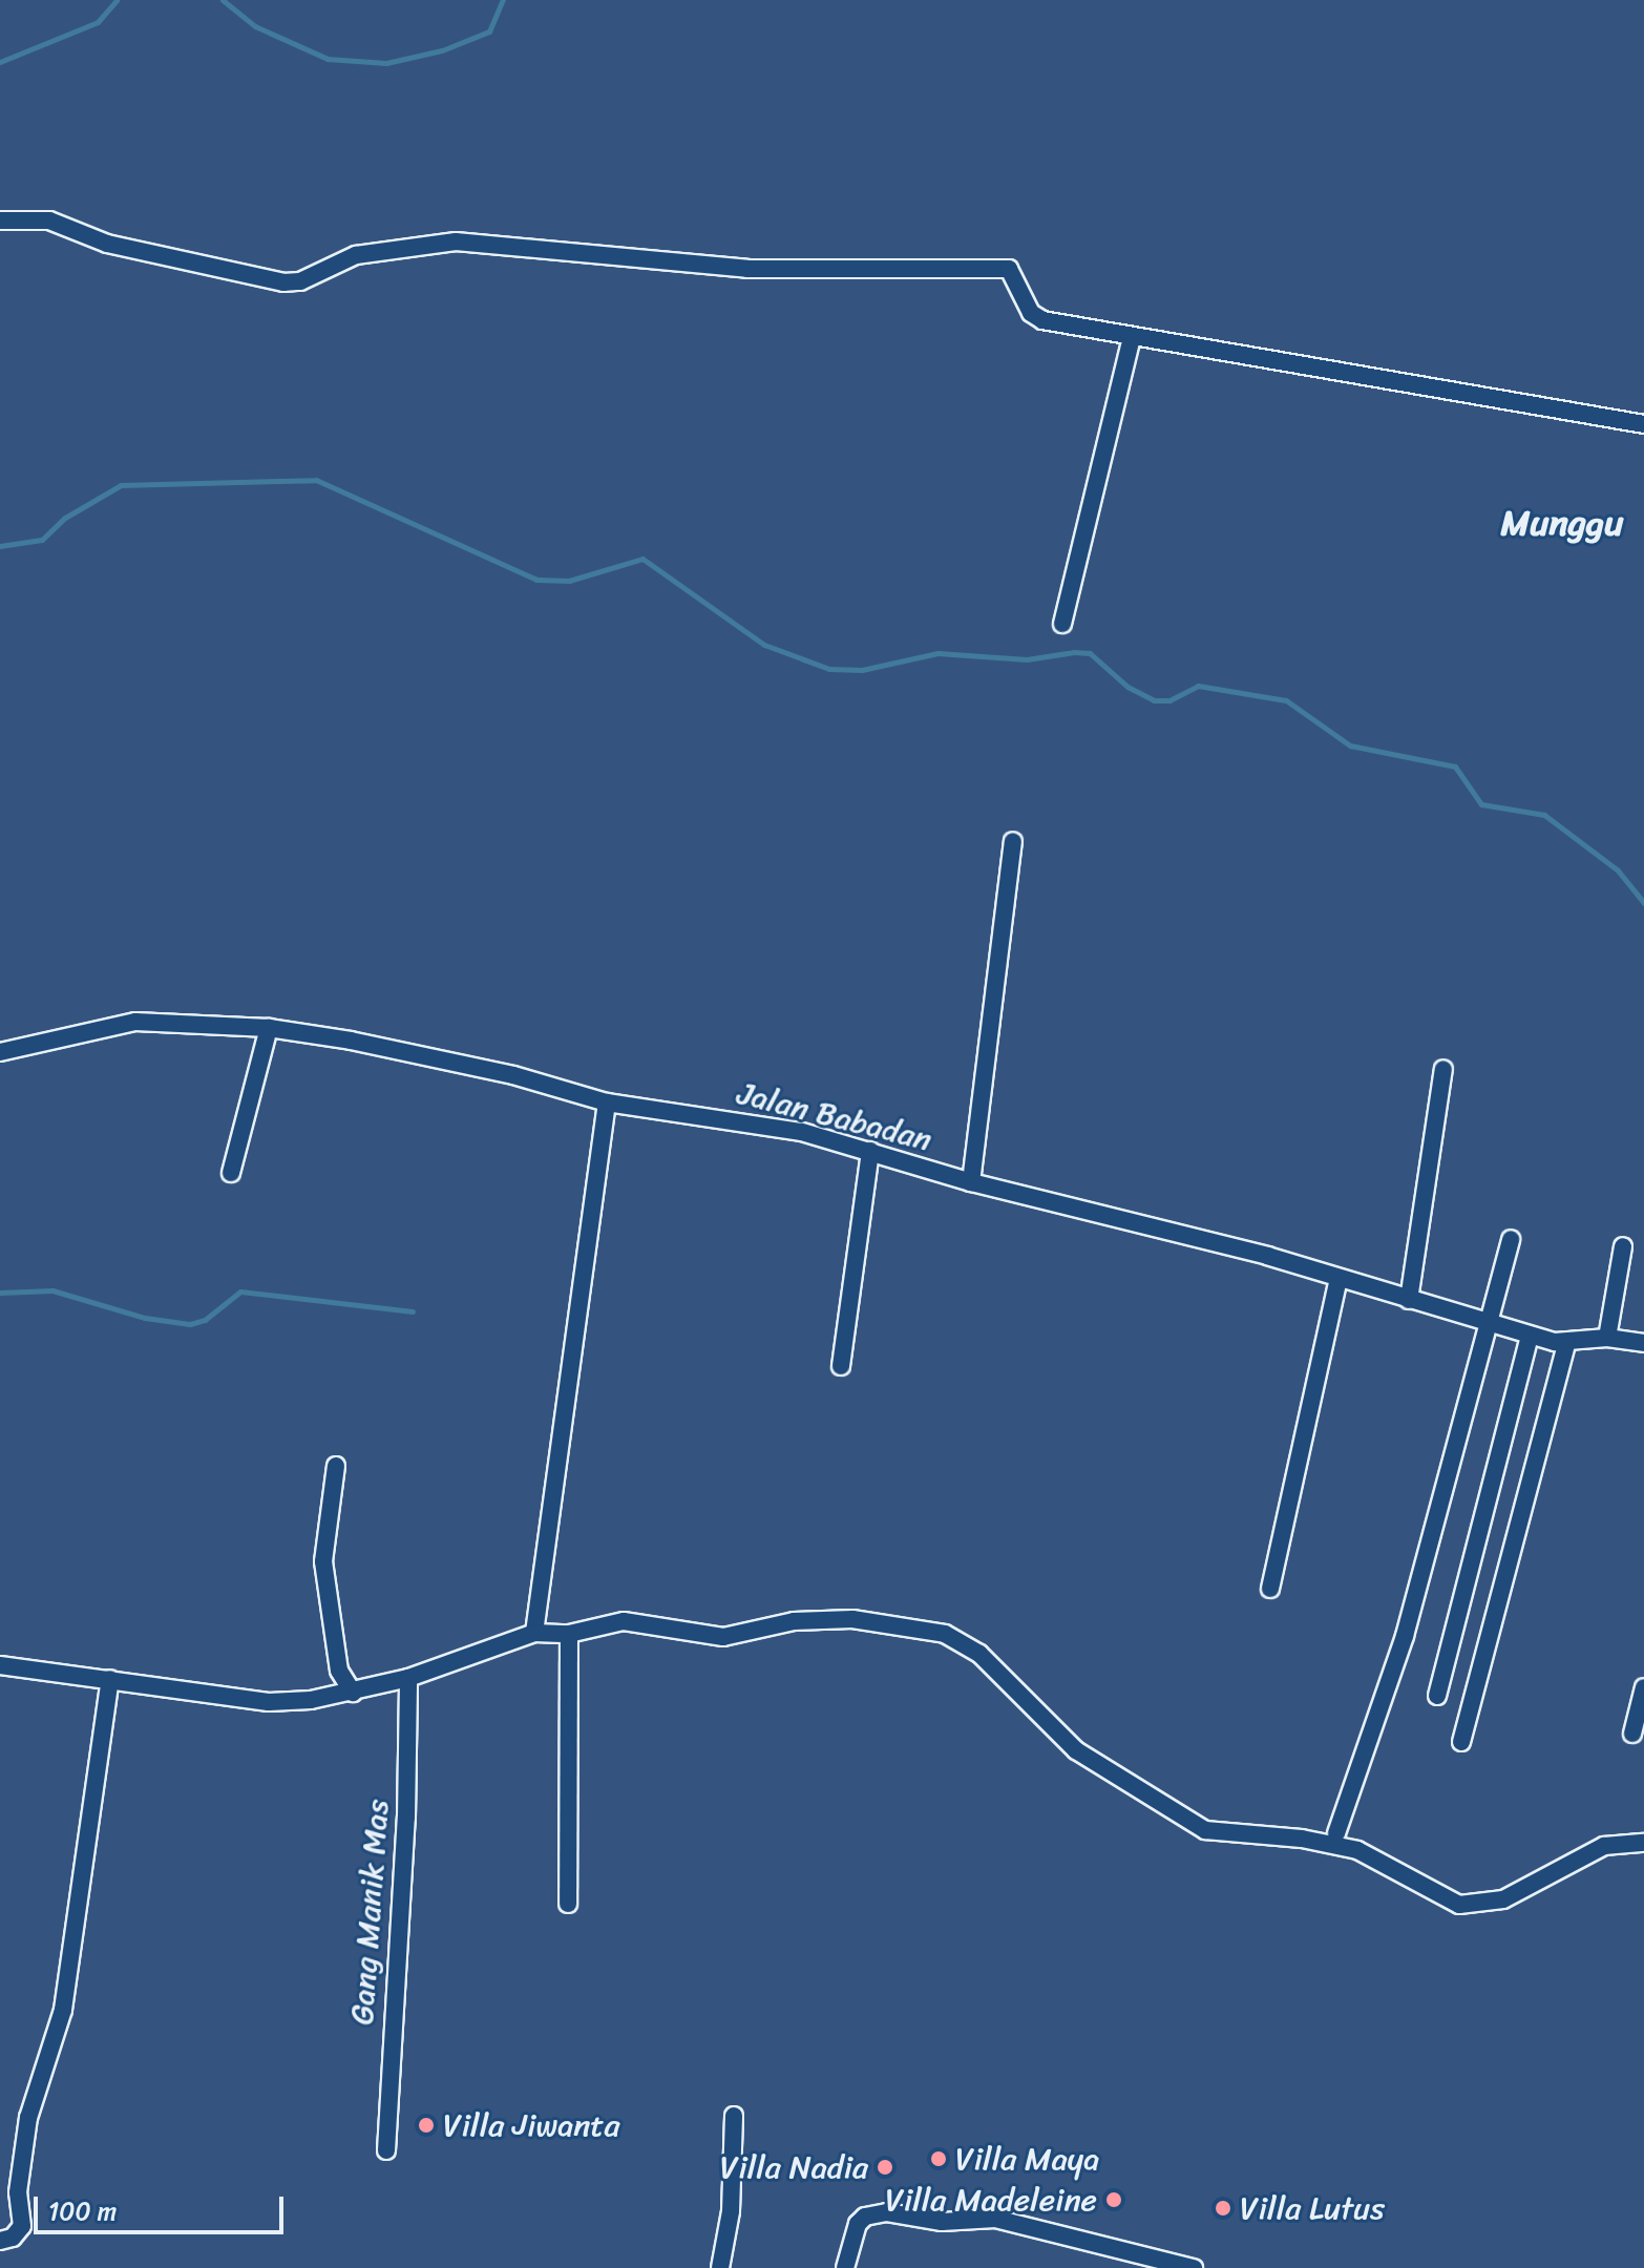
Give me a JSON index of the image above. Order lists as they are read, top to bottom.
{
  "streets": {
    "street": ["Jalan Babadan", "Gang Manik Mas"]
  },
  "districts": ["Munggu"],
  "places": [
    "Villa Jiwanta",
    "Villa Maya",
    "Villa Nadia",
    "Villa Madeleine",
    "Villa Lutus"
  ],
  "scale_bar": "100 m"
}
